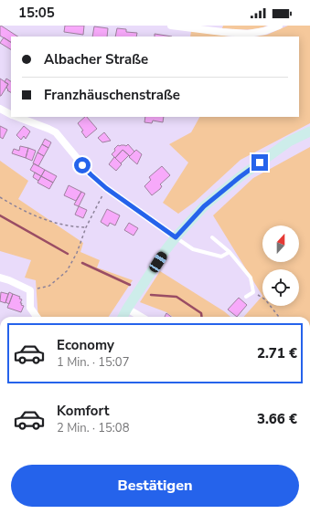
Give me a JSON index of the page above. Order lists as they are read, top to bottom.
{
  "north": "top",
  "page": {
    "status": "15:05",
    "banner": ["Albacher Straße", "Franzhäuschenstraße"],
    "list": [
      {
        "name": "Economy",
        "note": "1 Min. · 15:07",
        "value": "2.71 €"
      },
      {
        "name": "Komfort",
        "note": "2 Min. · 15:08",
        "value": "3.66 €"
      }
    ],
    "buttons": "Bestätigen"
  }
}
